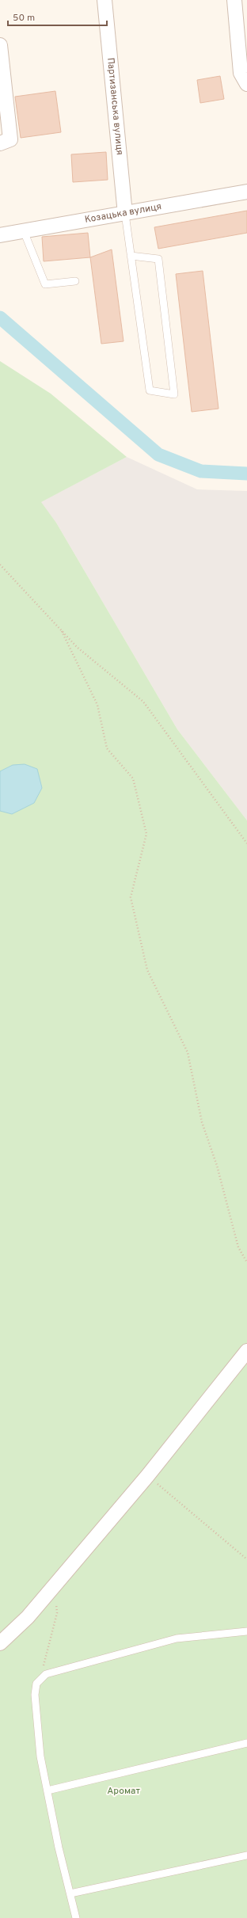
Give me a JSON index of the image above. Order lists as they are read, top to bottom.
{
  "streets": {
    "street": ["Партизанська вулиця", "Козацька вулиця"]
  },
  "crossings": [
    ["Партизанська вулиця", "Козацька вулиця"]
  ],
  "parks": ["Аромат"],
  "scale_bar": "50 m"
}
